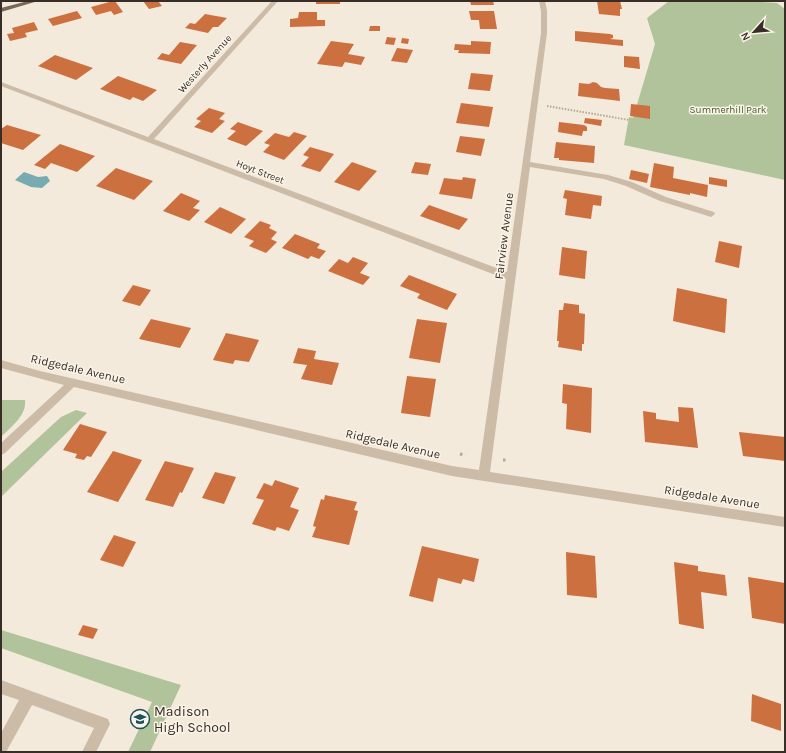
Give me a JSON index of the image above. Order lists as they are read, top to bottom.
{
  "streets": {
    "street": [
      "Westerly Avenue",
      "Hoyt Street",
      "Fairview Avenue",
      "Ridgedale Avenue"
    ]
  },
  "crossings": [
    ["Westerly Avenue", "Hoyt Street"],
    ["Hoyt Street", "Fairview Avenue"],
    ["Fairview Avenue", "Ridgedale Avenue"]
  ],
  "parks": ["Summerhill Park"],
  "places": {
    "school or university": ["Madison High School"]
  },
  "north": "bottom left"
}
